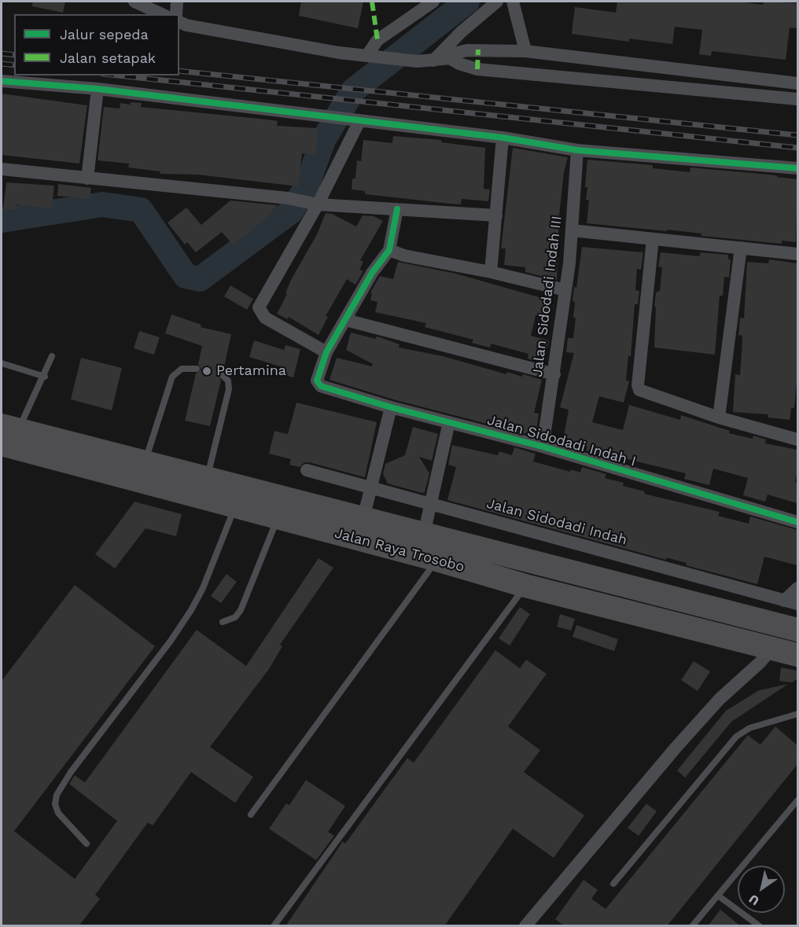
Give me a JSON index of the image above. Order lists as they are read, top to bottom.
{
  "streets": {
    "highway": ["Jalan Raya Trosobo"],
    "street": ["Jalan Sidodadi Indah III", "Jalan Sidodadi Indah I", "Jalan Sidodadi Indah"]
  },
  "crossings": [
    ["Jalan Sidodadi Indah III", "Jalan Sidodadi Indah I"]
  ],
  "places": ["Pertamina"],
  "legend": ["Jalur sepeda", "Jalan setapak"],
  "north": "bottom left"
}
